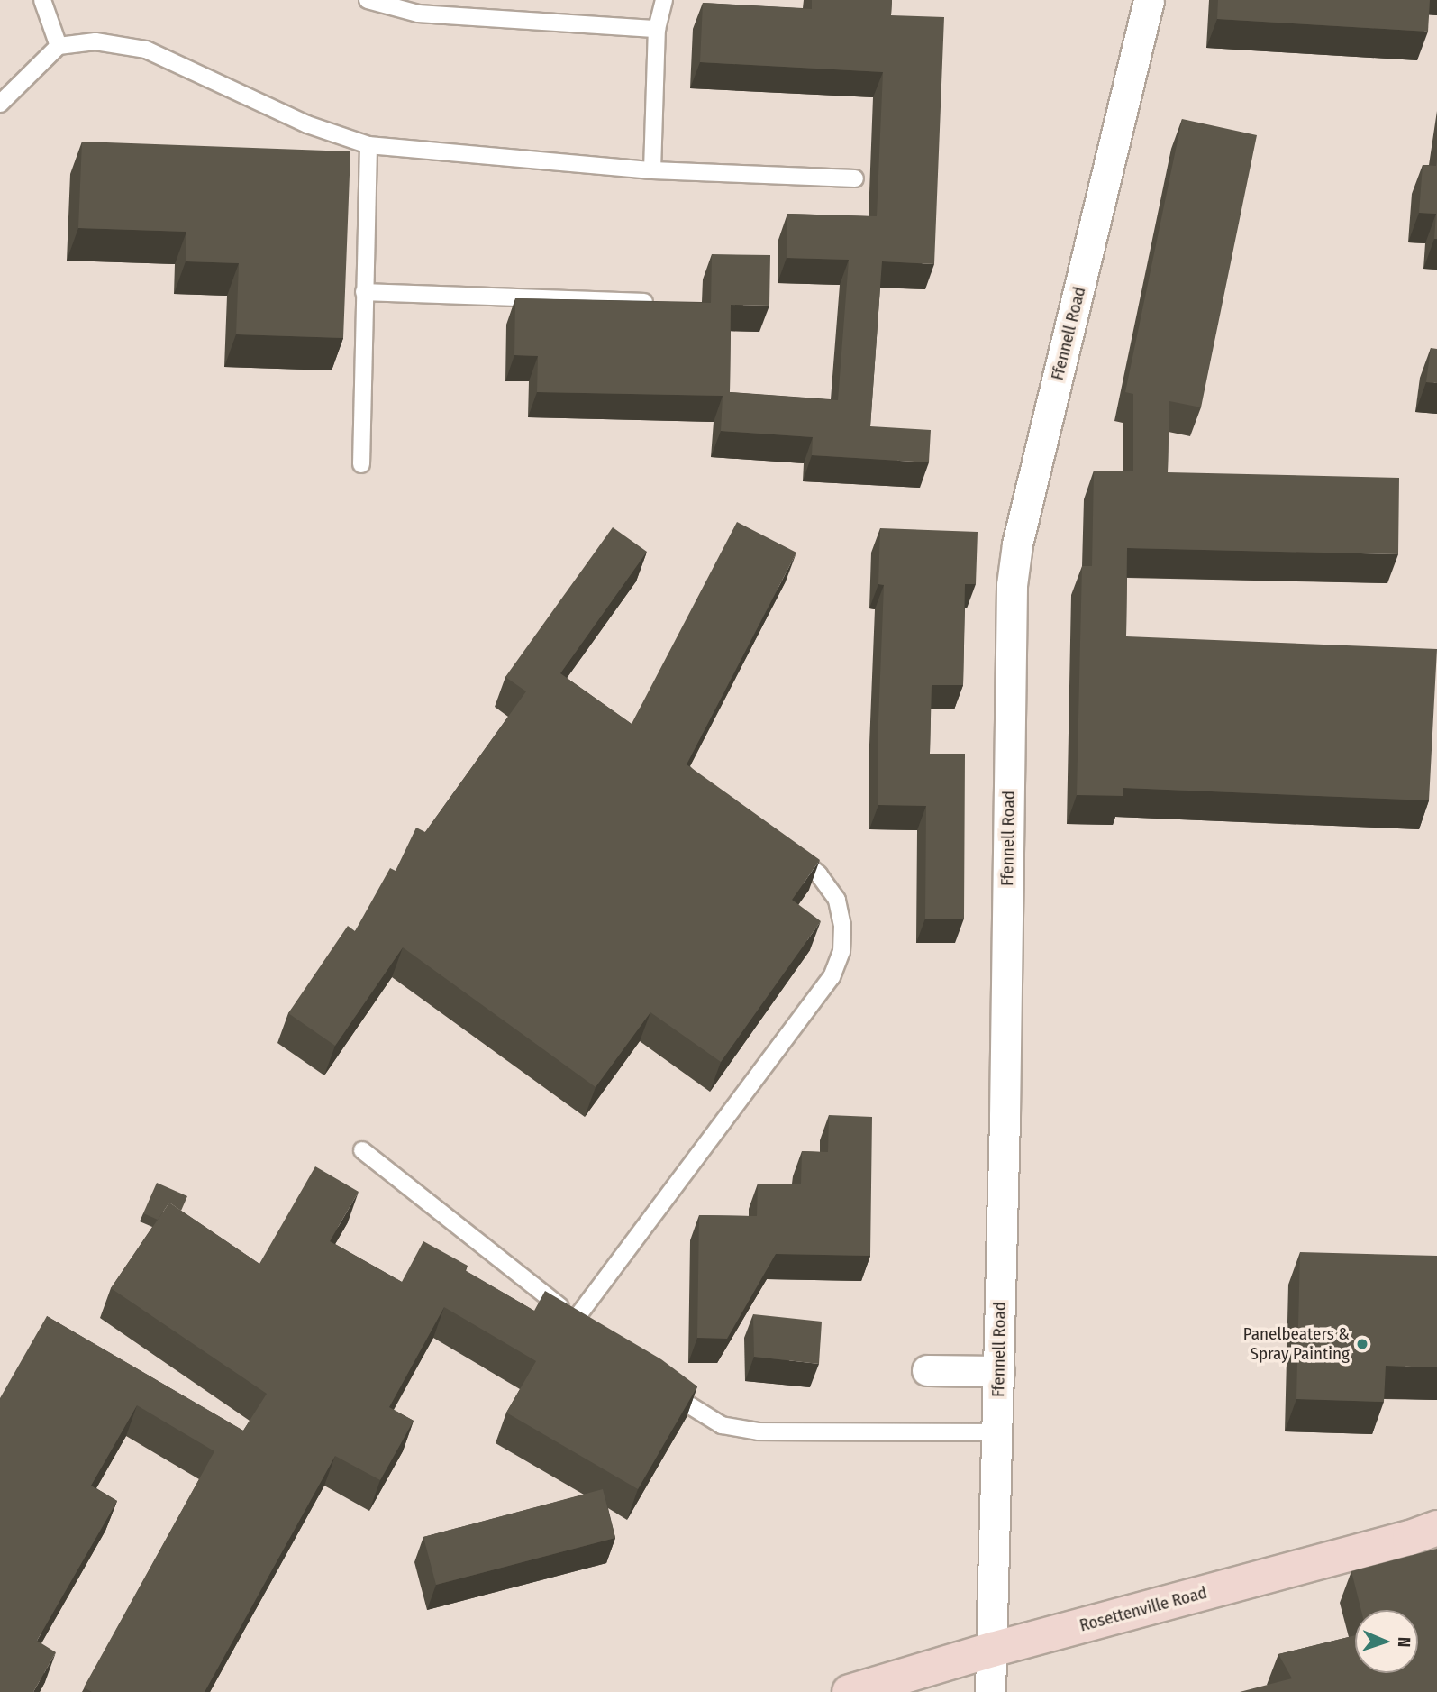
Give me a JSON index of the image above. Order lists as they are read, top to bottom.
{
  "streets": {
    "main road": ["Rosettenville Road"],
    "street": ["Ffennell Road"]
  },
  "crossings": [
    ["Ffennell Road", "Rosettenville Road"]
  ],
  "places": ["Panelbeaters & Spray Painting"],
  "north": "right"
}
